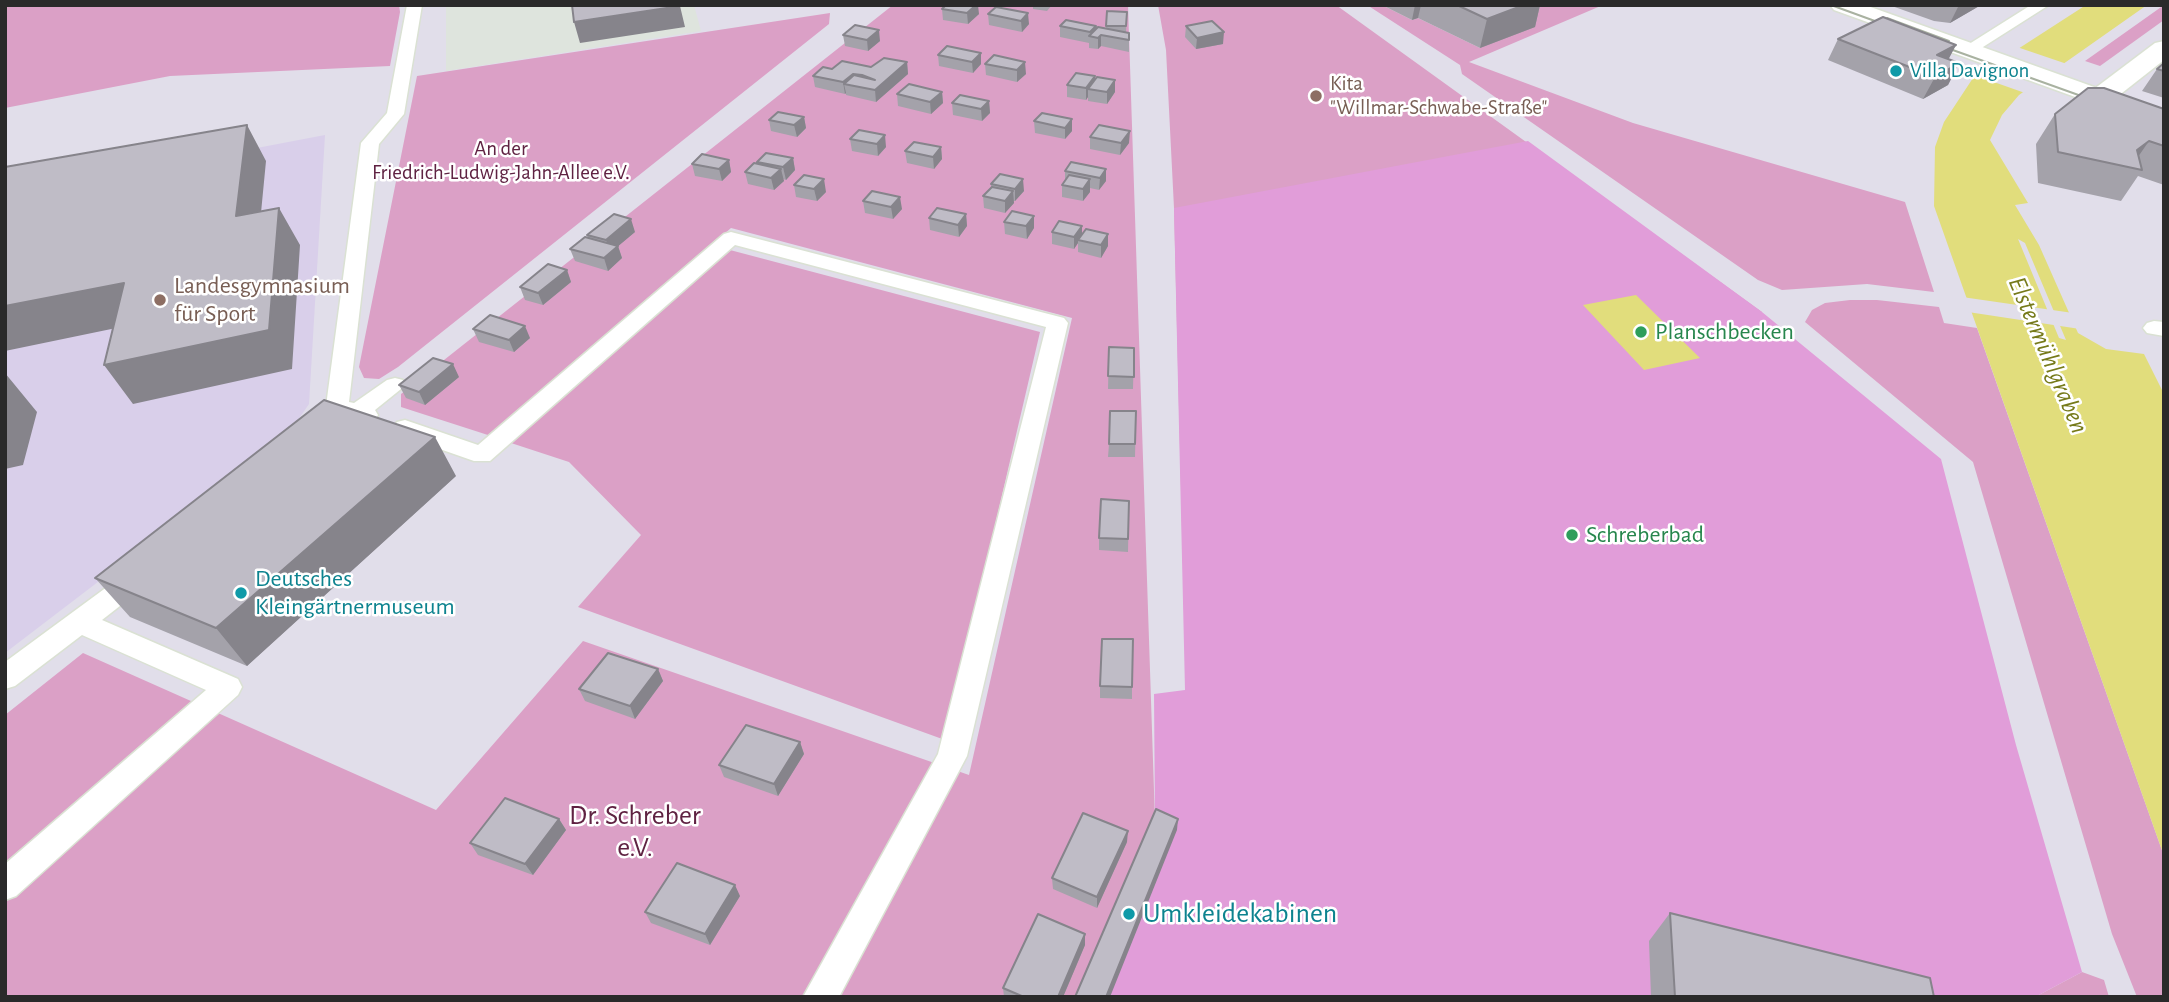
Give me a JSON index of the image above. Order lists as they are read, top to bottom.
{
  "water": ["Elstermühlgraben"],
  "parks": ["An der Friedrich-Ludwig-Jahn-Allee e.V.", "Dr. Schreber e.V."],
  "places": [
    "Villa Davignon",
    "Kita \"Willmar-Schwabe-Straße\"",
    "Landesgymnasium für Sport",
    "Planschbecken",
    "Schreberbad",
    "Deutsches Kleingärtnermuseum",
    "Umkleidekabinen"
  ]
}
